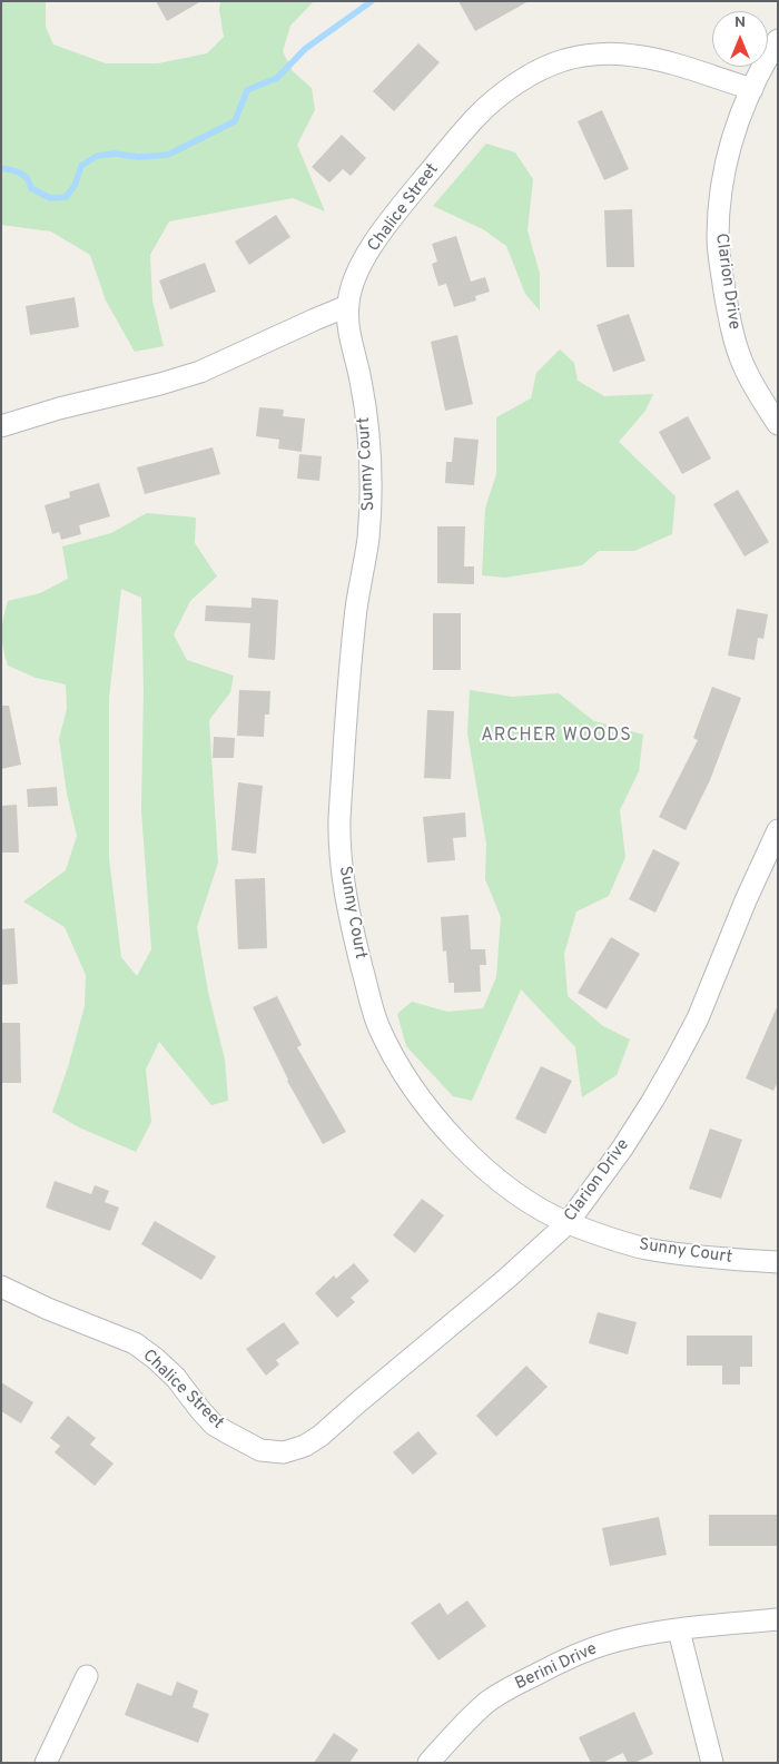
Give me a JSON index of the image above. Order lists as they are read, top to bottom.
{
  "streets": {
    "street": [
      "Chalice Street",
      "Clarion Drive",
      "Sunny Court",
      "Berini Drive"
    ]
  },
  "crossings": [
    ["Chalice Street", "Clarion Drive"],
    ["Chalice Street", "Sunny Court"],
    ["Clarion Drive", "Sunny Court"]
  ],
  "districts": ["ARCHER WOODS"],
  "north": "top"
}
